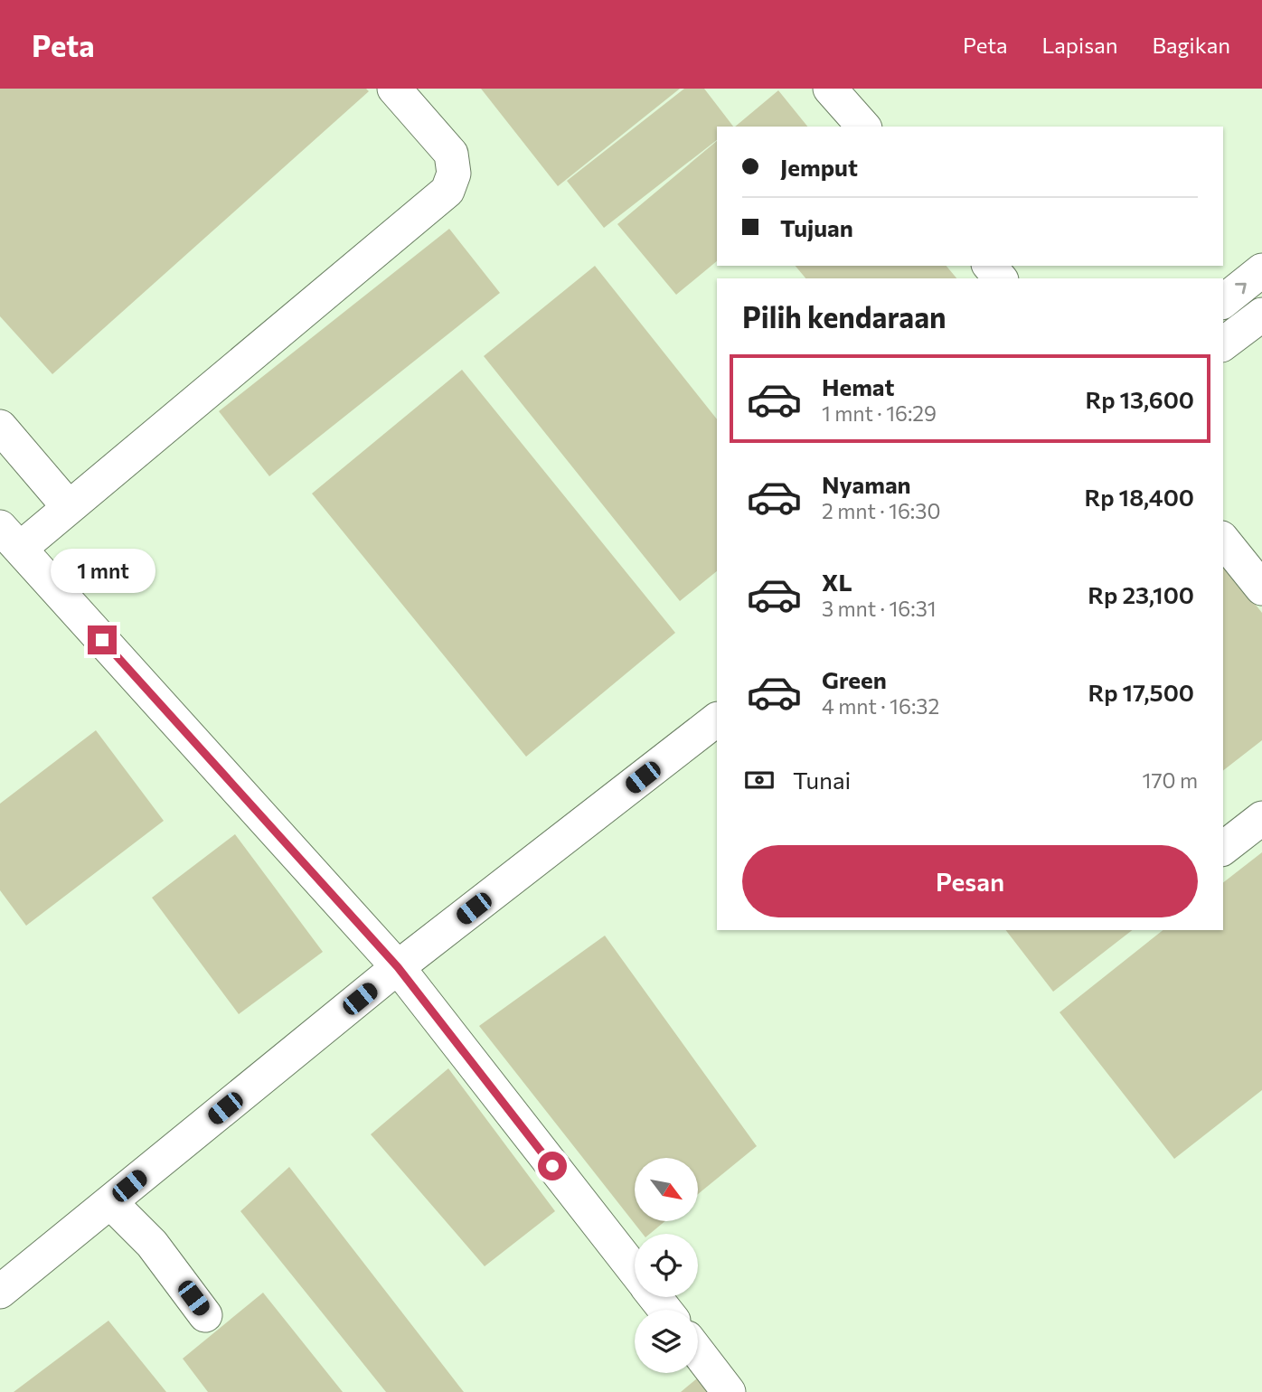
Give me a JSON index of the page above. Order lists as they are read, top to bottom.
{
  "north": "bottom right",
  "page": {
    "header": "Peta",
    "nav": ["Peta", "Lapisan", "Bagikan"],
    "banner": ["Jemput", "Tujuan"],
    "heading": "Pilih kendaraan",
    "list": [
      {
        "name": "Hemat",
        "note": "1 mnt · 16:29",
        "value": "Rp 13,600"
      },
      {
        "name": "Nyaman",
        "note": "2 mnt · 16:30",
        "value": "Rp 18,400"
      },
      {
        "name": "XL",
        "note": "3 mnt · 16:31",
        "value": "Rp 23,100"
      },
      {
        "name": "Green",
        "note": "4 mnt · 16:32",
        "value": "Rp 17,500"
      }
    ],
    "bubble": "1 mnt",
    "pay": ["Tunai", "170 m"],
    "buttons": "Pesan"
  }
}
